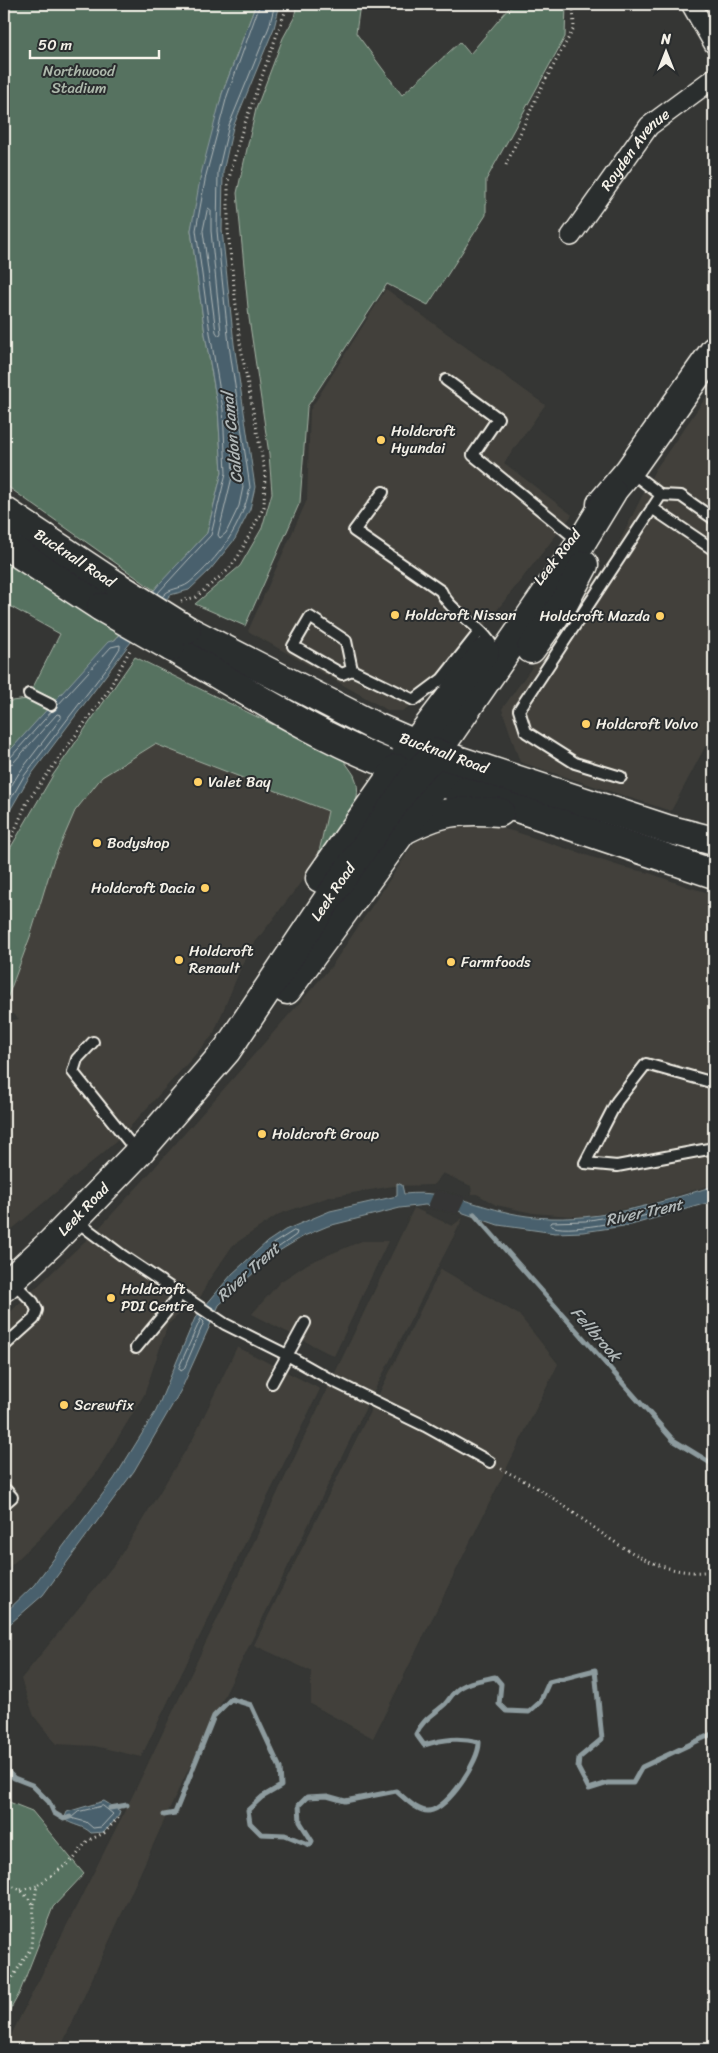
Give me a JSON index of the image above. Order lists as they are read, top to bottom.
{
  "streets": {
    "main road": ["Leek Road", "Bucknall Road"],
    "street": ["Royden Avenue"]
  },
  "crossings": [
    ["Leek Road", "Bucknall Road"]
  ],
  "water": ["Caldon Canal", "River Trent", "Fellbrook"],
  "parks": ["Northwood Stadium"],
  "places": [
    "Holdcroft Hyundai",
    "Holdcroft Nissan",
    "Holdcroft Mazda",
    "Holdcroft Volvo",
    "Valet Bay",
    "Bodyshop",
    "Holdcroft Dacia",
    "Holdcroft Renault",
    "Farmfoods",
    "Holdcroft Group",
    "Holdcroft PDI Centre",
    "Screwfix"
  ],
  "scale_bar": "50 m",
  "north": "top"
}
